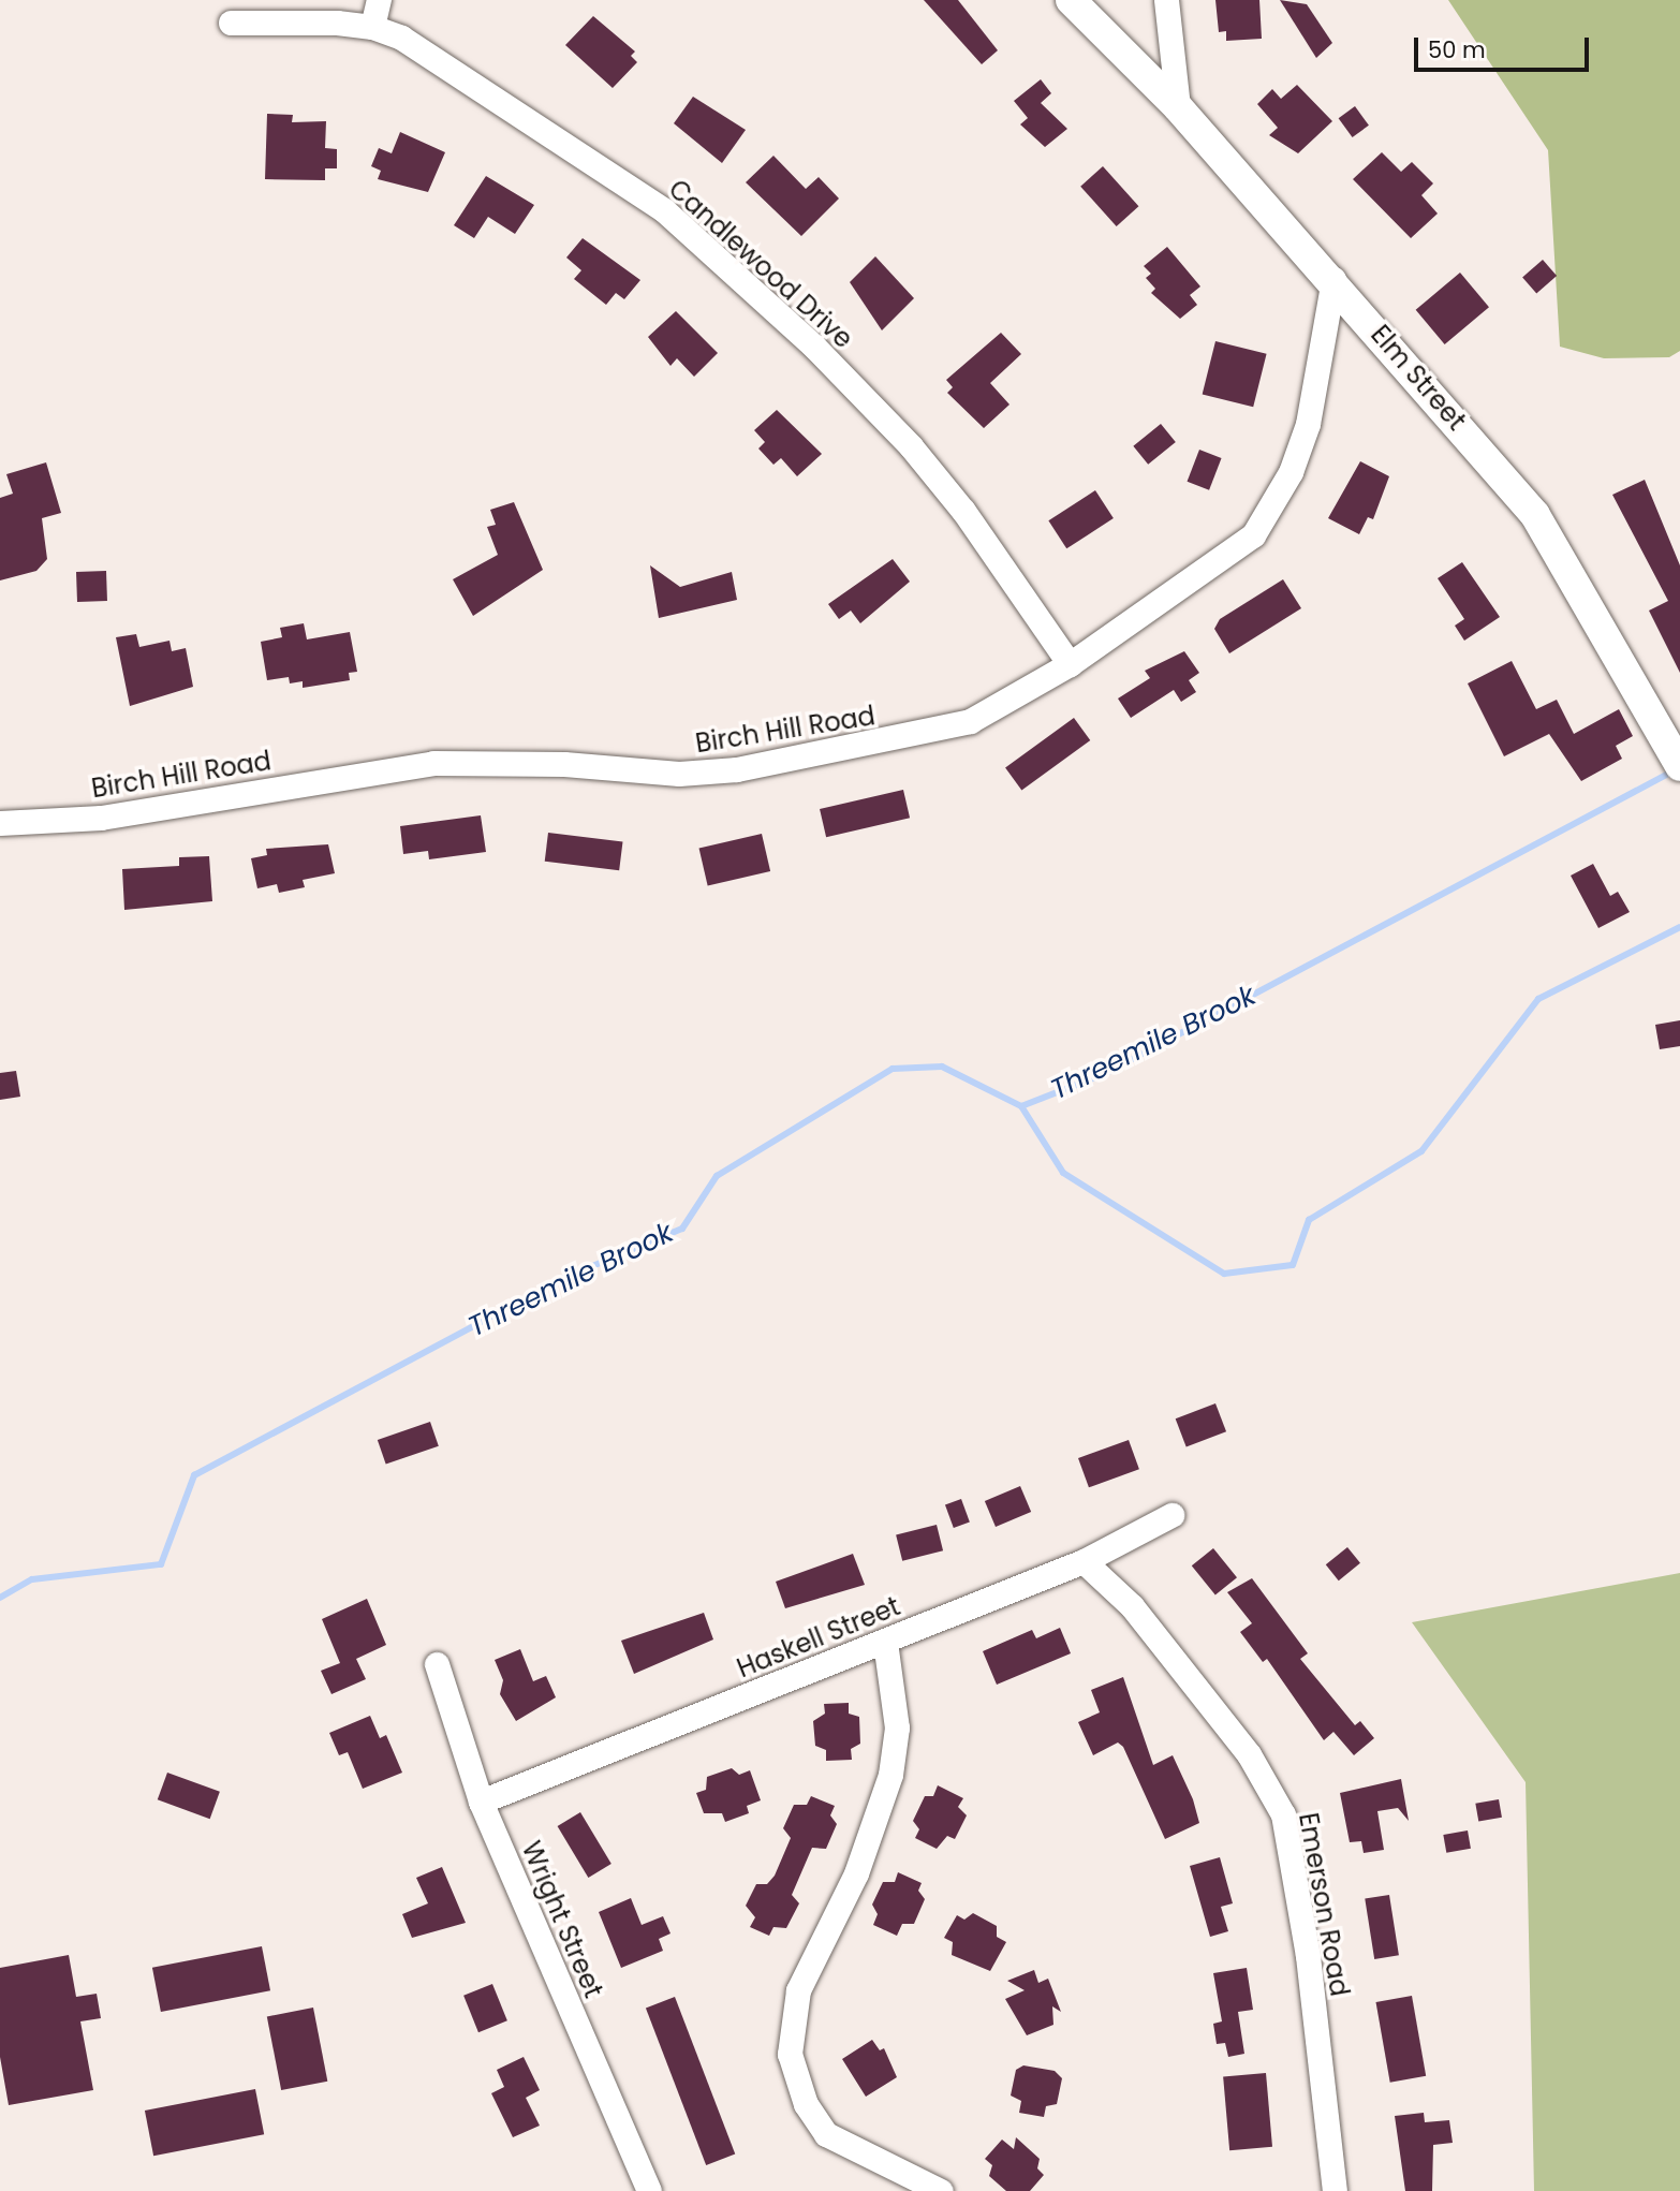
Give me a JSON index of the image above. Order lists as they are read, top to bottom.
{
  "streets": {
    "street": [
      "Candlewood Drive",
      "Elm Street",
      "Birch Hill Road",
      "Haskell Street",
      "Emerson Road",
      "Wright Street"
    ]
  },
  "crossings": [
    ["Candlewood Drive", "Birch Hill Road"],
    ["Elm Street", "Birch Hill Road"],
    ["Haskell Street", "Emerson Road"],
    ["Haskell Street", "Wright Street"]
  ],
  "water": ["Threemile Brook"],
  "scale_bar": "50 m"
}
